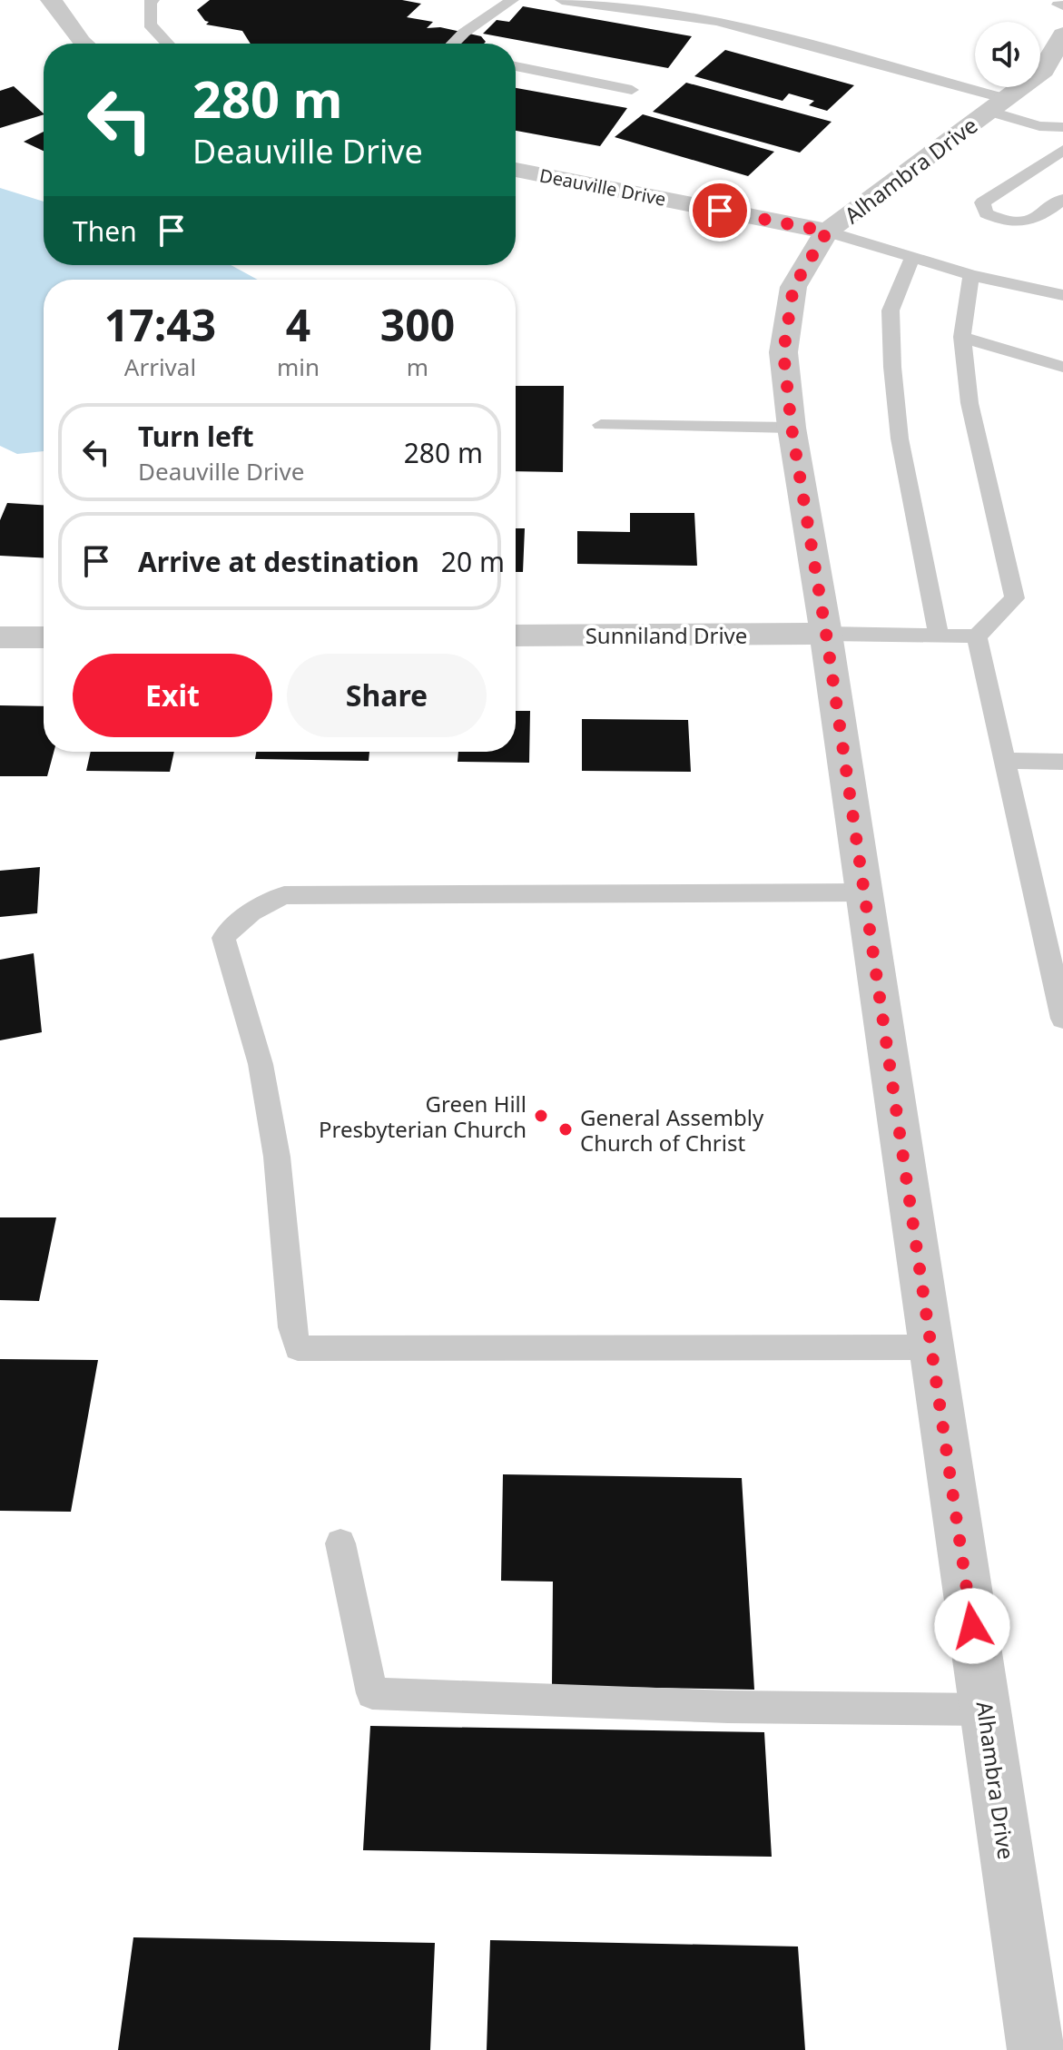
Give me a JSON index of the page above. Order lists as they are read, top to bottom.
{
  "streets": {
    "street": ["Alhambra Drive", "Deauville Drive", "Sunniland Drive"]
  },
  "crossings": [
    ["Alhambra Drive", "Deauville Drive"],
    ["Alhambra Drive", "Sunniland Drive"]
  ],
  "places": ["Green Hill Presbyterian Church", "General Assembly Church of Christ"],
  "page": {
    "turn": ["280 m", "Deauville Drive"],
    "then": "Then",
    "eta": [
      "17:43",
      "Arrival",
      "4",
      "min",
      "300",
      "m"
    ],
    "list": [
      {
        "name": "Turn left",
        "note": "Deauville Drive",
        "value": "280 m"
      },
      {
        "name": "Arrive at destination",
        "value": "20 m"
      }
    ],
    "buttons": ["Exit", "Share"]
  }
}
